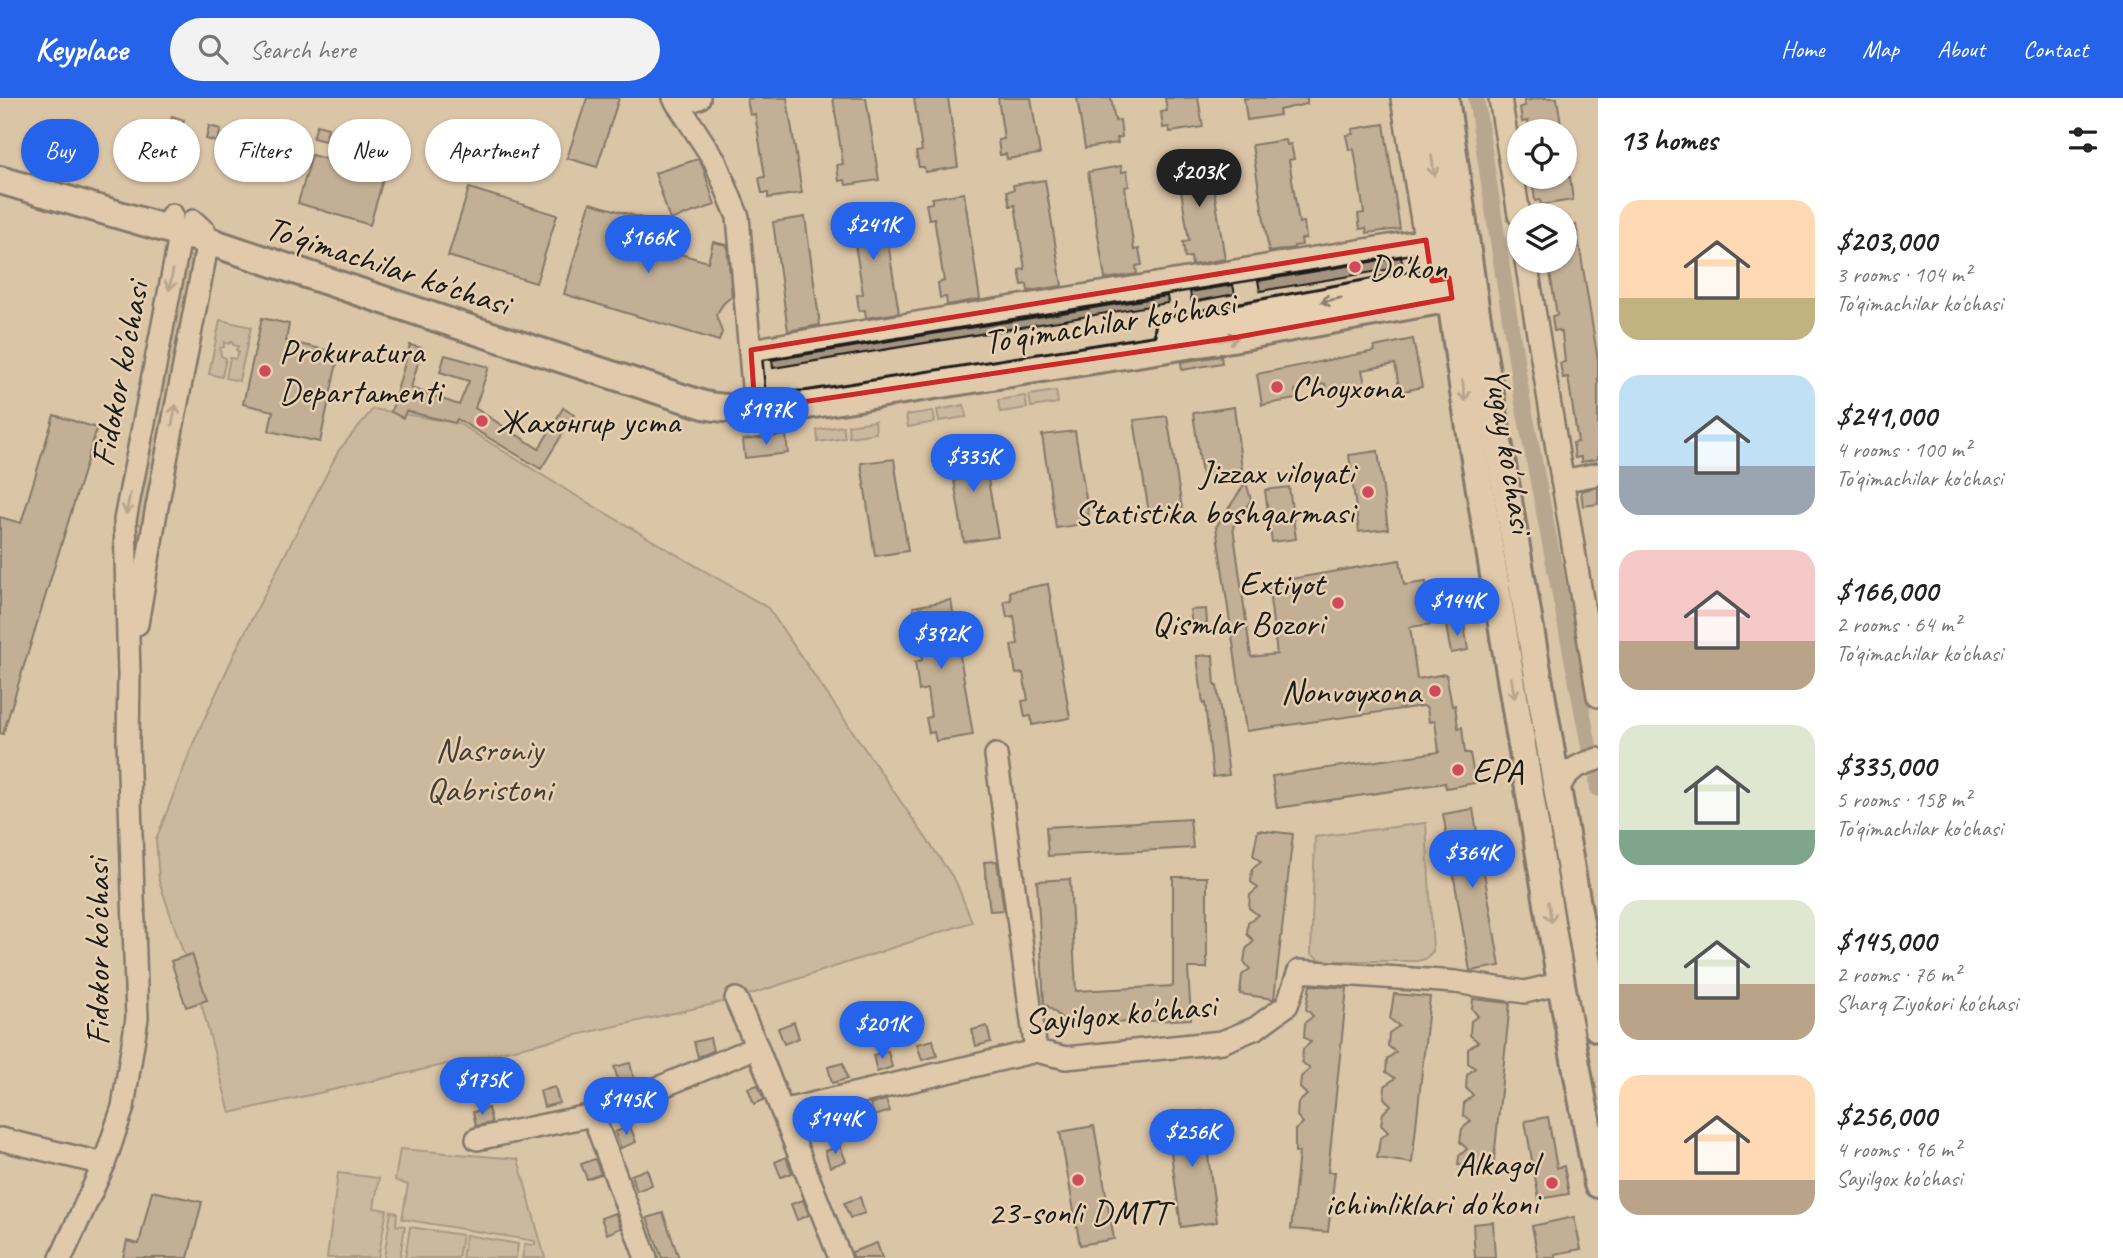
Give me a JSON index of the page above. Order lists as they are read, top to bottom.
{
  "streets": {
    "main road": ["To'qimachilar ko'chasi", "Yugay ko'chasi"],
    "street": ["Fidokor ko'chasi", "Sayilgox ko'chasi"]
  },
  "crossings": [
    ["To'qimachilar ko'chasi", "Fidokor ko'chasi"],
    ["To'qimachilar ko'chasi", "Yugay ko'chasi"],
    ["Yugay ko'chasi", "Sayilgox ko'chasi"]
  ],
  "parks": ["Nasroniy Qabristoni"],
  "places": [
    "Do'kon",
    "Prokuratura Departamenti",
    "Choyxona",
    "Жахонгир уста",
    "Jizzax viloyati Statistika boshqarmasi",
    "Extiyot Qismlar Bozori",
    "Nonvoyxona",
    "EPA",
    "23-sonli DMTT",
    "Alkagol ichimliklari do'koni"
  ],
  "page": {
    "header": "Keyplace",
    "search": "Search here",
    "nav": [
      "Home",
      "Map",
      "About",
      "Contact"
    ],
    "heading": "13 homes",
    "chip": [
      "Buy",
      "Rent",
      "Filters",
      "New",
      "Apartment"
    ],
    "price": [
      "$203K",
      "$241K",
      "$166K",
      "$197K",
      "$335K",
      "$144K",
      "$392K",
      "$364K",
      "$201K",
      "$175K",
      "$145K",
      "$144K",
      "$256K"
    ],
    "list": [
      {
        "name": "$203,000",
        "note": "3 rooms · 104 m² · To'qimachilar ko'chasi"
      },
      {
        "name": "$241,000",
        "note": "4 rooms · 100 m² · To'qimachilar ko'chasi"
      },
      {
        "name": "$166,000",
        "note": "2 rooms · 64 m² · To'qimachilar ko'chasi"
      },
      {
        "name": "$335,000",
        "note": "5 rooms · 158 m² · To'qimachilar ko'chasi"
      },
      {
        "name": "$145,000",
        "note": "2 rooms · 76 m² · Sharq Ziyokori ko'chasi"
      },
      {
        "name": "$256,000",
        "note": "4 rooms · 96 m² · Sayilgox ko'chasi"
      }
    ]
  }
}
